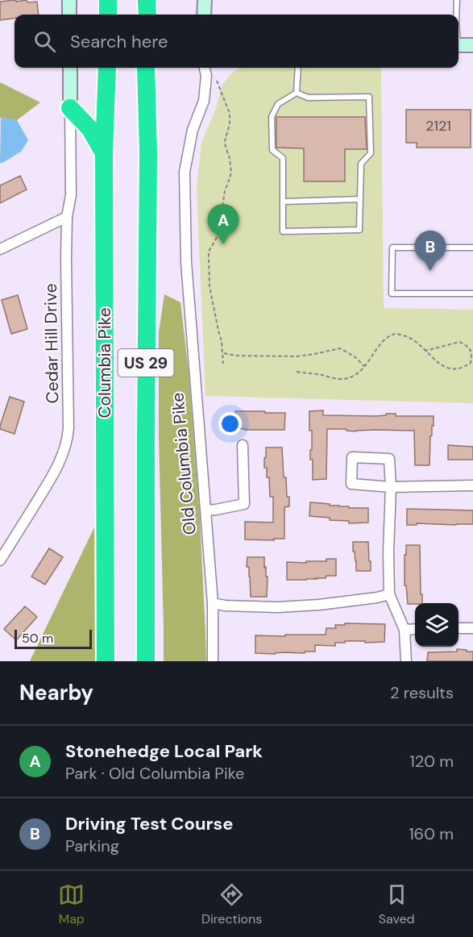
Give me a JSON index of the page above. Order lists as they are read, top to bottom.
{
  "streets": {
    "highway": ["Columbia Pike", "US 29"],
    "street": ["Cedar Hill Drive", "Old Columbia Pike"]
  },
  "house_numbers": ["2121"],
  "scale_bar": "50 m",
  "page": {
    "search": "Search here",
    "pins": ["A", "B"],
    "scale": "50 m",
    "heading": ["Nearby", "2 results"],
    "list": [
      {
        "mark": "A",
        "name": "Stonehedge Local Park",
        "note": "Park · Old Columbia Pike",
        "value": "120 m"
      },
      {
        "mark": "B",
        "name": "Driving Test Course",
        "note": "Parking",
        "value": "160 m"
      }
    ],
    "nav": ["Map", "Directions", "Saved"]
  }
}
